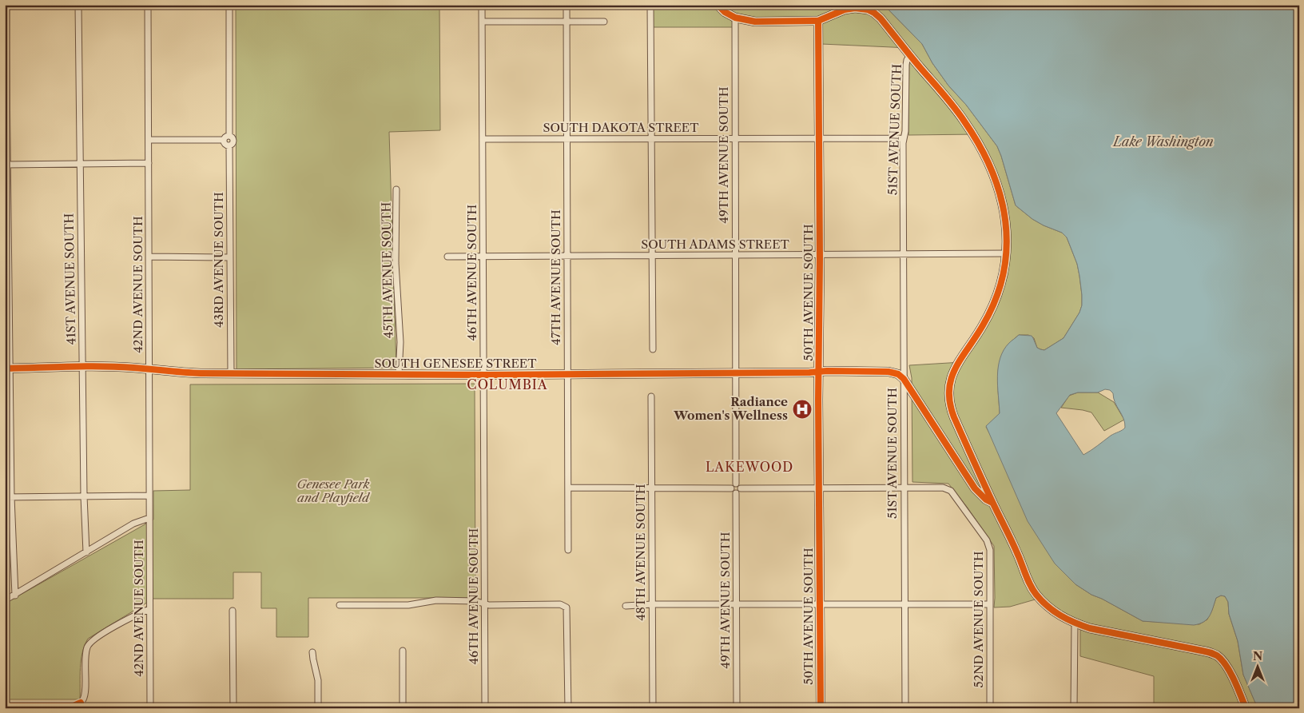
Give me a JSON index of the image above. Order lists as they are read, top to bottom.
{
  "streets": {
    "street": [
      "SOUTH DAKOTA STREET",
      "51ST AVENUE SOUTH",
      "49TH AVENUE SOUTH",
      "SOUTH ADAMS STREET",
      "43RD AVENUE SOUTH",
      "45TH AVENUE SOUTH",
      "46TH AVENUE SOUTH",
      "47TH AVENUE SOUTH",
      "41ST AVENUE SOUTH",
      "42ND AVENUE SOUTH",
      "50TH AVENUE SOUTH",
      "SOUTH GENESEE STREET",
      "48TH AVENUE SOUTH",
      "52ND AVENUE SOUTH"
    ]
  },
  "crossings": [
    ["SOUTH DAKOTA STREET", "51ST AVENUE SOUTH"],
    ["SOUTH DAKOTA STREET", "49TH AVENUE SOUTH"],
    ["SOUTH DAKOTA STREET", "46TH AVENUE SOUTH"],
    ["SOUTH DAKOTA STREET", "47TH AVENUE SOUTH"],
    ["SOUTH DAKOTA STREET", "50TH AVENUE SOUTH"],
    ["51ST AVENUE SOUTH", "SOUTH ADAMS STREET"],
    ["51ST AVENUE SOUTH", "SOUTH GENESEE STREET"],
    ["51ST AVENUE SOUTH", "52ND AVENUE SOUTH"],
    ["49TH AVENUE SOUTH", "SOUTH ADAMS STREET"],
    ["49TH AVENUE SOUTH", "SOUTH GENESEE STREET"],
    ["SOUTH ADAMS STREET", "46TH AVENUE SOUTH"],
    ["SOUTH ADAMS STREET", "47TH AVENUE SOUTH"],
    ["SOUTH ADAMS STREET", "50TH AVENUE SOUTH"],
    ["43RD AVENUE SOUTH", "SOUTH GENESEE STREET"],
    ["45TH AVENUE SOUTH", "SOUTH GENESEE STREET"],
    ["46TH AVENUE SOUTH", "SOUTH GENESEE STREET"],
    ["47TH AVENUE SOUTH", "SOUTH GENESEE STREET"],
    ["41ST AVENUE SOUTH", "SOUTH GENESEE STREET"],
    ["42ND AVENUE SOUTH", "SOUTH GENESEE STREET"],
    ["50TH AVENUE SOUTH", "SOUTH GENESEE STREET"]
  ],
  "districts": ["COLUMBIA", "LAKEWOOD"],
  "water": ["Lake Washington"],
  "parks": ["Genesee Park and Playfield"],
  "places": {
    "hospital": ["Radiance Women's Wellness"]
  },
  "north": "top"
}
